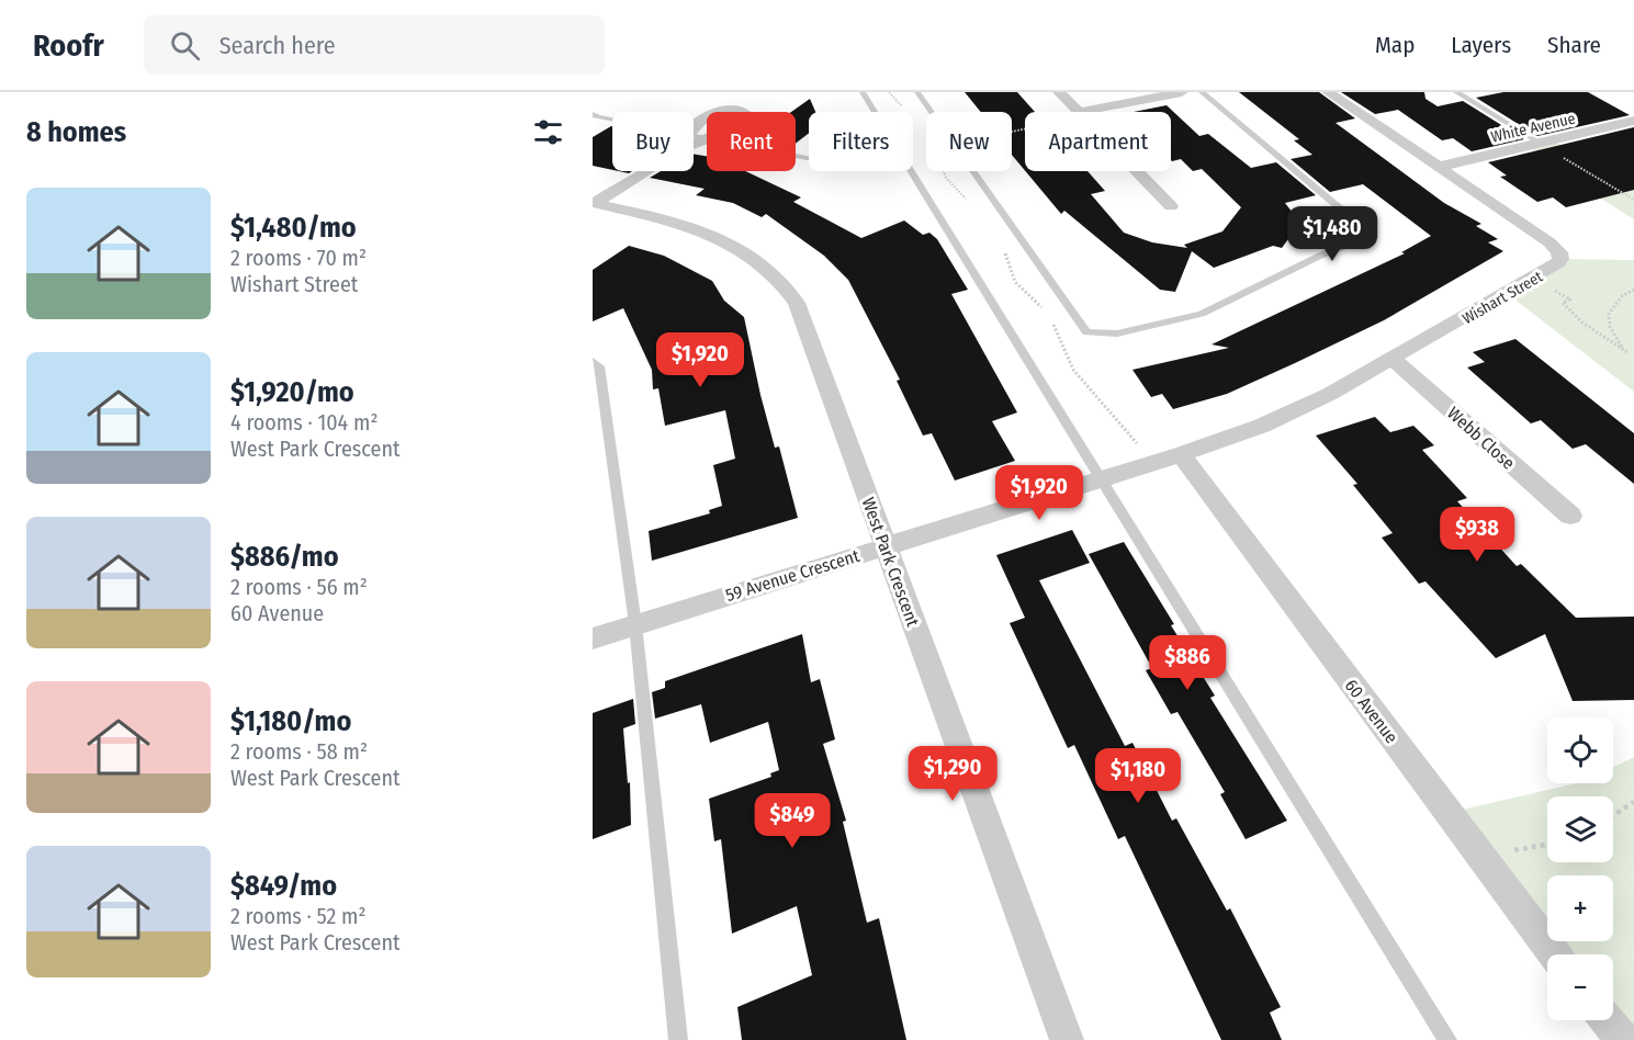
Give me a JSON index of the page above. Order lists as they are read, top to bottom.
{
  "streets": {
    "street": [
      "White Avenue",
      "Wishart Street",
      "Webb Close",
      "West Park Crescent",
      "59 Avenue Crescent",
      "60 Avenue"
    ]
  },
  "crossings": [
    ["White Avenue", "Wishart Street"],
    ["Wishart Street", "Webb Close"],
    ["Wishart Street", "59 Avenue Crescent"],
    ["Wishart Street", "60 Avenue"],
    ["West Park Crescent", "59 Avenue Crescent"],
    ["59 Avenue Crescent", "60 Avenue"]
  ],
  "page": {
    "header": "Roofr",
    "search": "Search here",
    "nav": ["Map", "Layers", "Share"],
    "heading": "8 homes",
    "chip": [
      "Buy",
      "Rent",
      "Filters",
      "New",
      "Apartment"
    ],
    "list": [
      {
        "name": "$1,480/mo",
        "note": "2 rooms · 70 m² · Wishart Street"
      },
      {
        "name": "$1,920/mo",
        "note": "4 rooms · 104 m² · West Park Crescent"
      },
      {
        "name": "$886/mo",
        "note": "2 rooms · 56 m² · 60 Avenue"
      },
      {
        "name": "$1,180/mo",
        "note": "2 rooms · 58 m² · West Park Crescent"
      },
      {
        "name": "$849/mo",
        "note": "2 rooms · 52 m² · West Park Crescent"
      }
    ],
    "price": [
      "$1,480",
      "$1,920",
      "$1,920",
      "$938",
      "$886",
      "$1,290",
      "$1,180",
      "$849"
    ],
    "map_buttons": ["+", "−"]
  }
}
